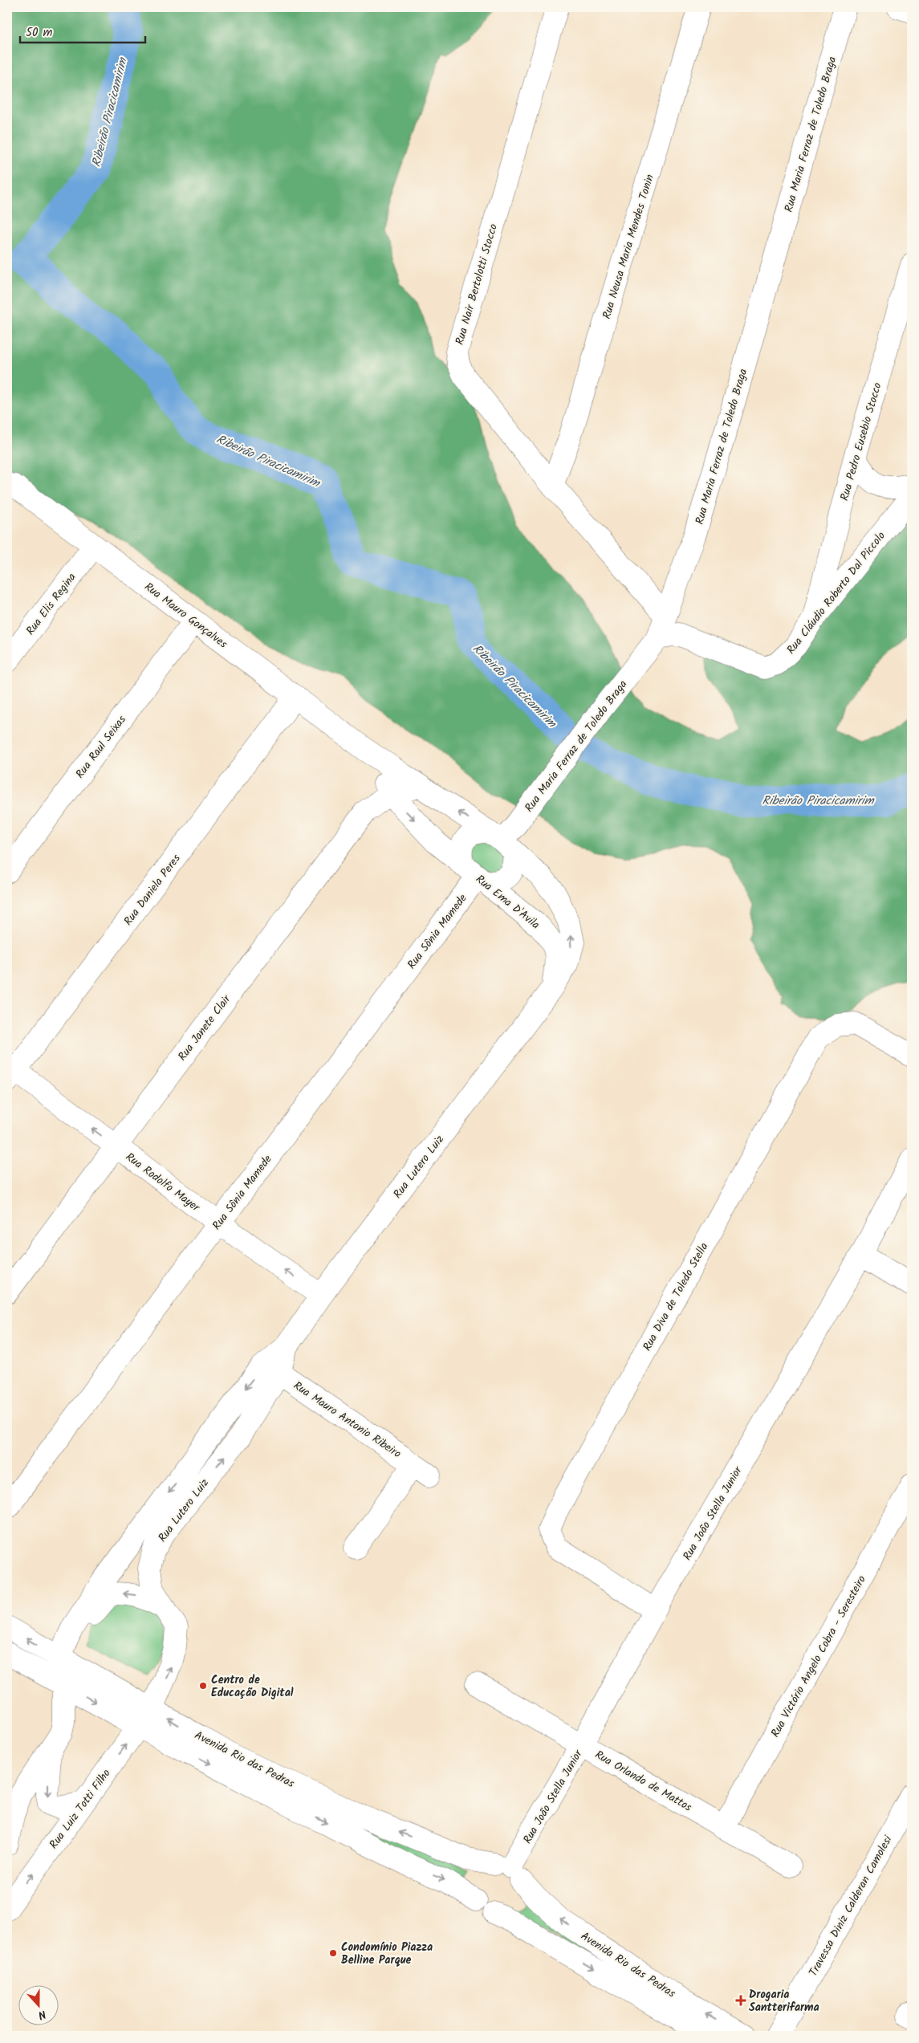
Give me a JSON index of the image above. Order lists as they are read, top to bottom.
{
  "streets": {
    "street": [
      "Rua Maria Ferraz de Toledo Braga",
      "Rua Neusa Maria Mendes Tonin",
      "Rua Nair Bertolotti Stocco",
      "Rua Pedro Eusebio Stocco",
      "Rua Cláudio Roberto Dal Piccolo",
      "Rua Elis Regina",
      "Rua Mauro Gonçalves",
      "Rua Raul Seixas",
      "Rua Daniela Peres",
      "Rua Ema D'Avila",
      "Rua Sônia Mamede",
      "Rua Janete Clair",
      "Rua Lutero Luiz",
      "Rua Rodolfo Mayer",
      "Rua Diva de Toledo Stella",
      "Rua Mauro Antonio Ribeiro",
      "Rua João Stella Junior",
      "Rua Victório Angelo Cobra - Seresteiro",
      "Avenida Rio das Pedras",
      "Rua Orlando de Mattos",
      "Rua Luiz Totti Filho",
      "Travessa Diniz Calderan Camolesi"
    ]
  },
  "crossings": [
    ["Rua Maria Ferraz de Toledo Braga", "Rua Nair Bertolotti Stocco"],
    ["Rua Maria Ferraz de Toledo Braga", "Rua Cláudio Roberto Dal Piccolo"],
    ["Rua Maria Ferraz de Toledo Braga", "Rua Ema D'Avila"],
    ["Rua Maria Ferraz de Toledo Braga", "Rua Sônia Mamede"],
    ["Rua Neusa Maria Mendes Tonin", "Rua Nair Bertolotti Stocco"],
    ["Rua Pedro Eusebio Stocco", "Rua Cláudio Roberto Dal Piccolo"],
    ["Rua Elis Regina", "Rua Mauro Gonçalves"],
    ["Rua Mauro Gonçalves", "Rua Raul Seixas"],
    ["Rua Mauro Gonçalves", "Rua Daniela Peres"],
    ["Rua Mauro Gonçalves", "Rua Ema D'Avila"],
    ["Rua Daniela Peres", "Rua Rodolfo Mayer"],
    ["Rua Ema D'Avila", "Rua Sônia Mamede"],
    ["Rua Ema D'Avila", "Rua Janete Clair"],
    ["Rua Ema D'Avila", "Rua Lutero Luiz"],
    ["Rua Sônia Mamede", "Rua Rodolfo Mayer"],
    ["Rua Janete Clair", "Rua Rodolfo Mayer"],
    ["Rua Lutero Luiz", "Rua Rodolfo Mayer"],
    ["Rua Lutero Luiz", "Rua Mauro Antonio Ribeiro"],
    ["Rua Lutero Luiz", "Avenida Rio das Pedras"],
    ["Rua Lutero Luiz", "Rua Luiz Totti Filho"],
    ["Rua Diva de Toledo Stella", "Rua João Stella Junior"],
    ["Rua João Stella Junior", "Avenida Rio das Pedras"],
    ["Rua João Stella Junior", "Rua Orlando de Mattos"],
    ["Rua Victório Angelo Cobra - Seresteiro", "Rua Orlando de Mattos"],
    ["Avenida Rio das Pedras", "Rua Luiz Totti Filho"]
  ],
  "one_way": ["Rua Rodolfo Mayer", "Rua Luiz Totti Filho"],
  "water": ["Ribeirão Piracicamirim"],
  "places": {
    "other": ["Centro de Educação Digital", "Condomínio Piazza Belline Parque"],
    "health": ["Drogaria Santterifarma"]
  },
  "scale_bar": "50 m",
  "north": "bottom"
}
